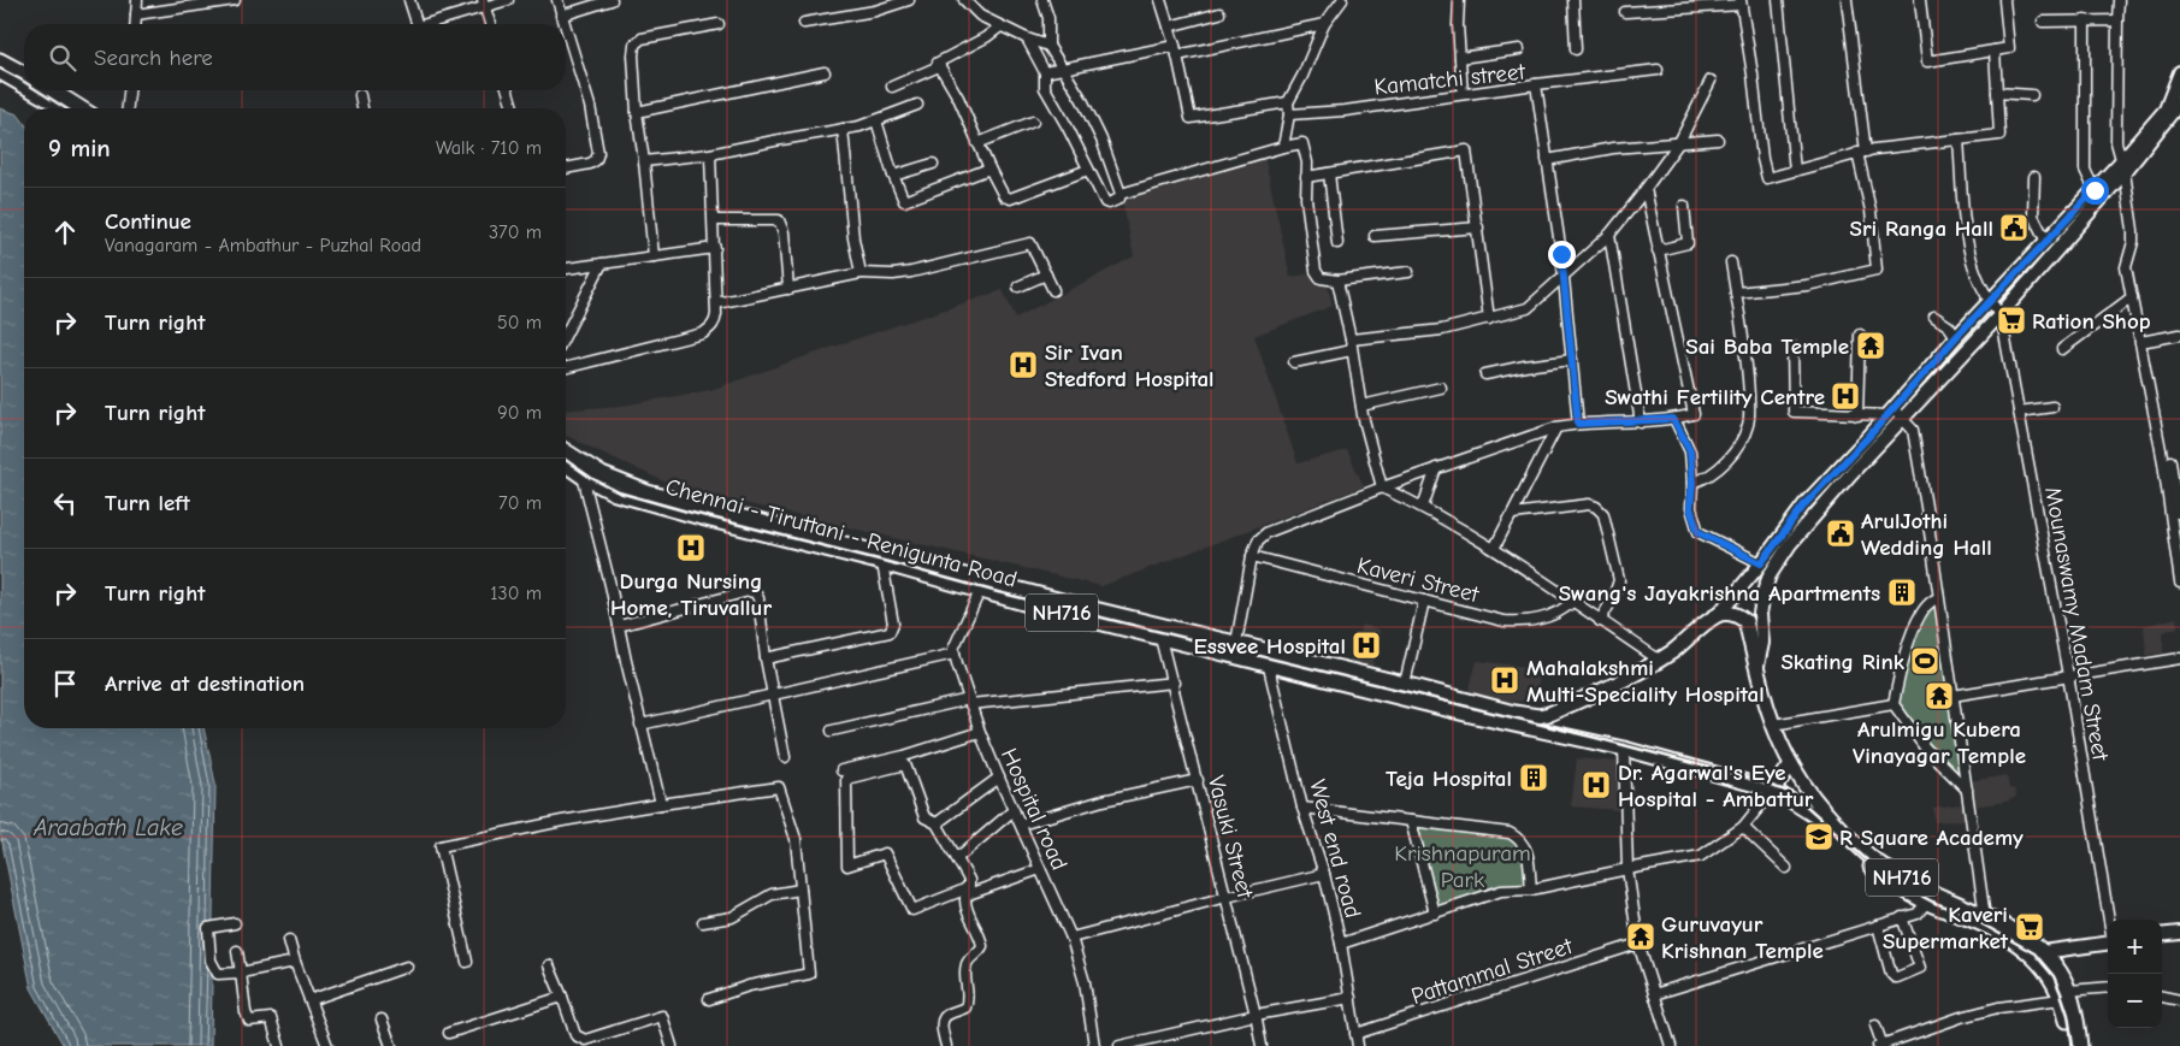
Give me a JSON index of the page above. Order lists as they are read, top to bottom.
{
  "streets": {
    "highway": ["Chennai - Tiruttani - Renigunta Road", "NH716"],
    "street": [
      "Kamatchi street",
      "Kaveri Street",
      "Mounaswamy Madam Street",
      "Hospital road",
      "Vasuki Street",
      "West end road",
      "Pattammal Street"
    ]
  },
  "crossings": [
    ["Chennai - Tiruttani - Renigunta Road", "NH716"],
    ["Chennai - Tiruttani - Renigunta Road", "Vasuki Street"],
    ["Chennai - Tiruttani - Renigunta Road", "West end road"],
    ["West end road", "Pattammal Street"]
  ],
  "water": ["Araabath Lake"],
  "parks": ["Krishnapuram Park"],
  "places": {
    "public building": ["Sri Ranga Hall", "ArulJothi Wedding Hall"],
    "supermarket": ["Ration Shop", "Kaveri Supermarket"],
    "temple": ["Sai Baba Temple", "Arulmigu Kubera Vinayagar Temple", "Guruvayur Krishnan Temple"],
    "hospital": [
      "Sir Ivan Stedford Hospital",
      "Swathi Fertility Centre",
      "Durga Nursing Home, Tiruvallur",
      "Essvee Hospital",
      "Mahalakshmi Multi-Speciality Hospital",
      "Dr. Agarwal's Eye Hospital - Ambattur"
    ],
    "building": ["Swang's Jayakrishna Apartments", "Teja Hospital"],
    "sports": ["Skating Rink"],
    "school or university": ["R Square Academy"]
  },
  "page": {
    "search": "Search here",
    "heading": ["9 min", "Walk · 710 m"],
    "list": [
      ["Continue", "Vanagaram - Ambathur - Puzhal Road", "370 m"],
      ["Turn right", "50 m"],
      ["Turn right", "90 m"],
      ["Turn left", "70 m"],
      ["Turn right", "130 m"],
      "Arrive at destination"
    ],
    "map_buttons": ["+", "−"]
  }
}
